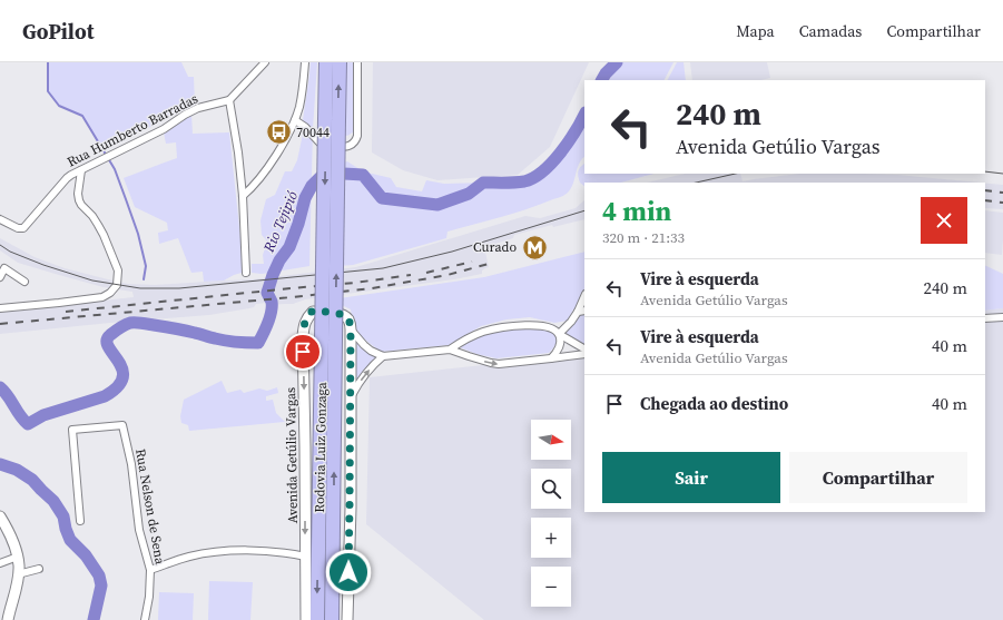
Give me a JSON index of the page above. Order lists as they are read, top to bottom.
{
  "streets": {
    "highway": ["Rodovia Luiz Gonzaga"],
    "street": ["Rua Humberto Barradas", "Avenida Getúlio Vargas", "Rua Nelson de Sena"]
  },
  "water": ["Rio Tejipió"],
  "places": {
    "bus stop": ["70044"],
    "metro station": ["Curado"]
  },
  "north": "right",
  "page": {
    "header": "GoPilot",
    "nav": ["Mapa", "Camadas", "Compartilhar"],
    "turn": ["240 m", "Avenida Getúlio Vargas"],
    "heading": ["4 min", "320 m · 21:33"],
    "list": [
      {
        "name": "Vire à esquerda",
        "note": "Avenida Getúlio Vargas",
        "value": "240 m"
      },
      {
        "name": "Vire à esquerda",
        "note": "Avenida Getúlio Vargas",
        "value": "40 m"
      },
      {
        "name": "Chegada ao destino",
        "value": "40 m"
      }
    ],
    "map_buttons": ["+", "−"],
    "buttons": ["Sair", "Compartilhar"]
  }
}
